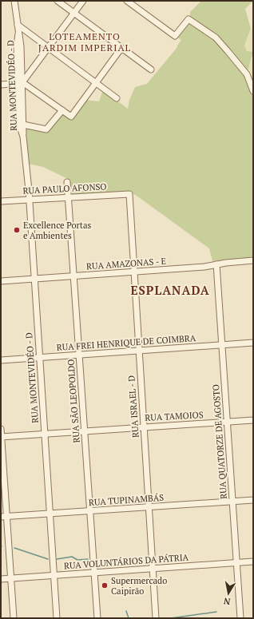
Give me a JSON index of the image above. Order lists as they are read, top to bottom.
{
  "streets": {
    "street": [
      "RUA MONTEVIDÉO - D",
      "RUA PAULO AFONSO",
      "RUA AMAZONAS - E",
      "RUA FREI HENRIQUE DE COIMBRA",
      "RUA SÃO LEOPOLDO",
      "RUA ISRAEL - D",
      "RUA TAMOIOS",
      "RUA QUATORZE DE AGOSTO",
      "RUA TUPINAMBÁS",
      "RUA VOLUNTÁRIOS DA PÁTRIA"
    ]
  },
  "crossings": [
    ["RUA MONTEVIDÉO - D", "RUA PAULO AFONSO"],
    ["RUA MONTEVIDÉO - D", "RUA AMAZONAS - E"],
    ["RUA MONTEVIDÉO - D", "RUA FREI HENRIQUE DE COIMBRA"],
    ["RUA MONTEVIDÉO - D", "RUA TAMOIOS"],
    ["RUA MONTEVIDÉO - D", "RUA TUPINAMBÁS"],
    ["RUA MONTEVIDÉO - D", "RUA VOLUNTÁRIOS DA PÁTRIA"],
    ["RUA PAULO AFONSO", "RUA SÃO LEOPOLDO"],
    ["RUA PAULO AFONSO", "RUA ISRAEL - D"],
    ["RUA AMAZONAS - E", "RUA SÃO LEOPOLDO"],
    ["RUA AMAZONAS - E", "RUA ISRAEL - D"],
    ["RUA AMAZONAS - E", "RUA QUATORZE DE AGOSTO"],
    ["RUA FREI HENRIQUE DE COIMBRA", "RUA SÃO LEOPOLDO"],
    ["RUA FREI HENRIQUE DE COIMBRA", "RUA ISRAEL - D"],
    ["RUA FREI HENRIQUE DE COIMBRA", "RUA QUATORZE DE AGOSTO"],
    ["RUA SÃO LEOPOLDO", "RUA TAMOIOS"],
    ["RUA SÃO LEOPOLDO", "RUA TUPINAMBÁS"],
    ["RUA SÃO LEOPOLDO", "RUA VOLUNTÁRIOS DA PÁTRIA"],
    ["RUA ISRAEL - D", "RUA TAMOIOS"],
    ["RUA ISRAEL - D", "RUA TUPINAMBÁS"],
    ["RUA ISRAEL - D", "RUA VOLUNTÁRIOS DA PÁTRIA"],
    ["RUA TAMOIOS", "RUA QUATORZE DE AGOSTO"],
    ["RUA QUATORZE DE AGOSTO", "RUA TUPINAMBÁS"],
    ["RUA QUATORZE DE AGOSTO", "RUA VOLUNTÁRIOS DA PÁTRIA"]
  ],
  "districts": ["LOTEAMENTO JARDIM IMPERIAL", "ESPLANADA"],
  "places": ["Excellence Portas e Ambientes", "Supermercado Caipirão"],
  "north": "bottom"
}
